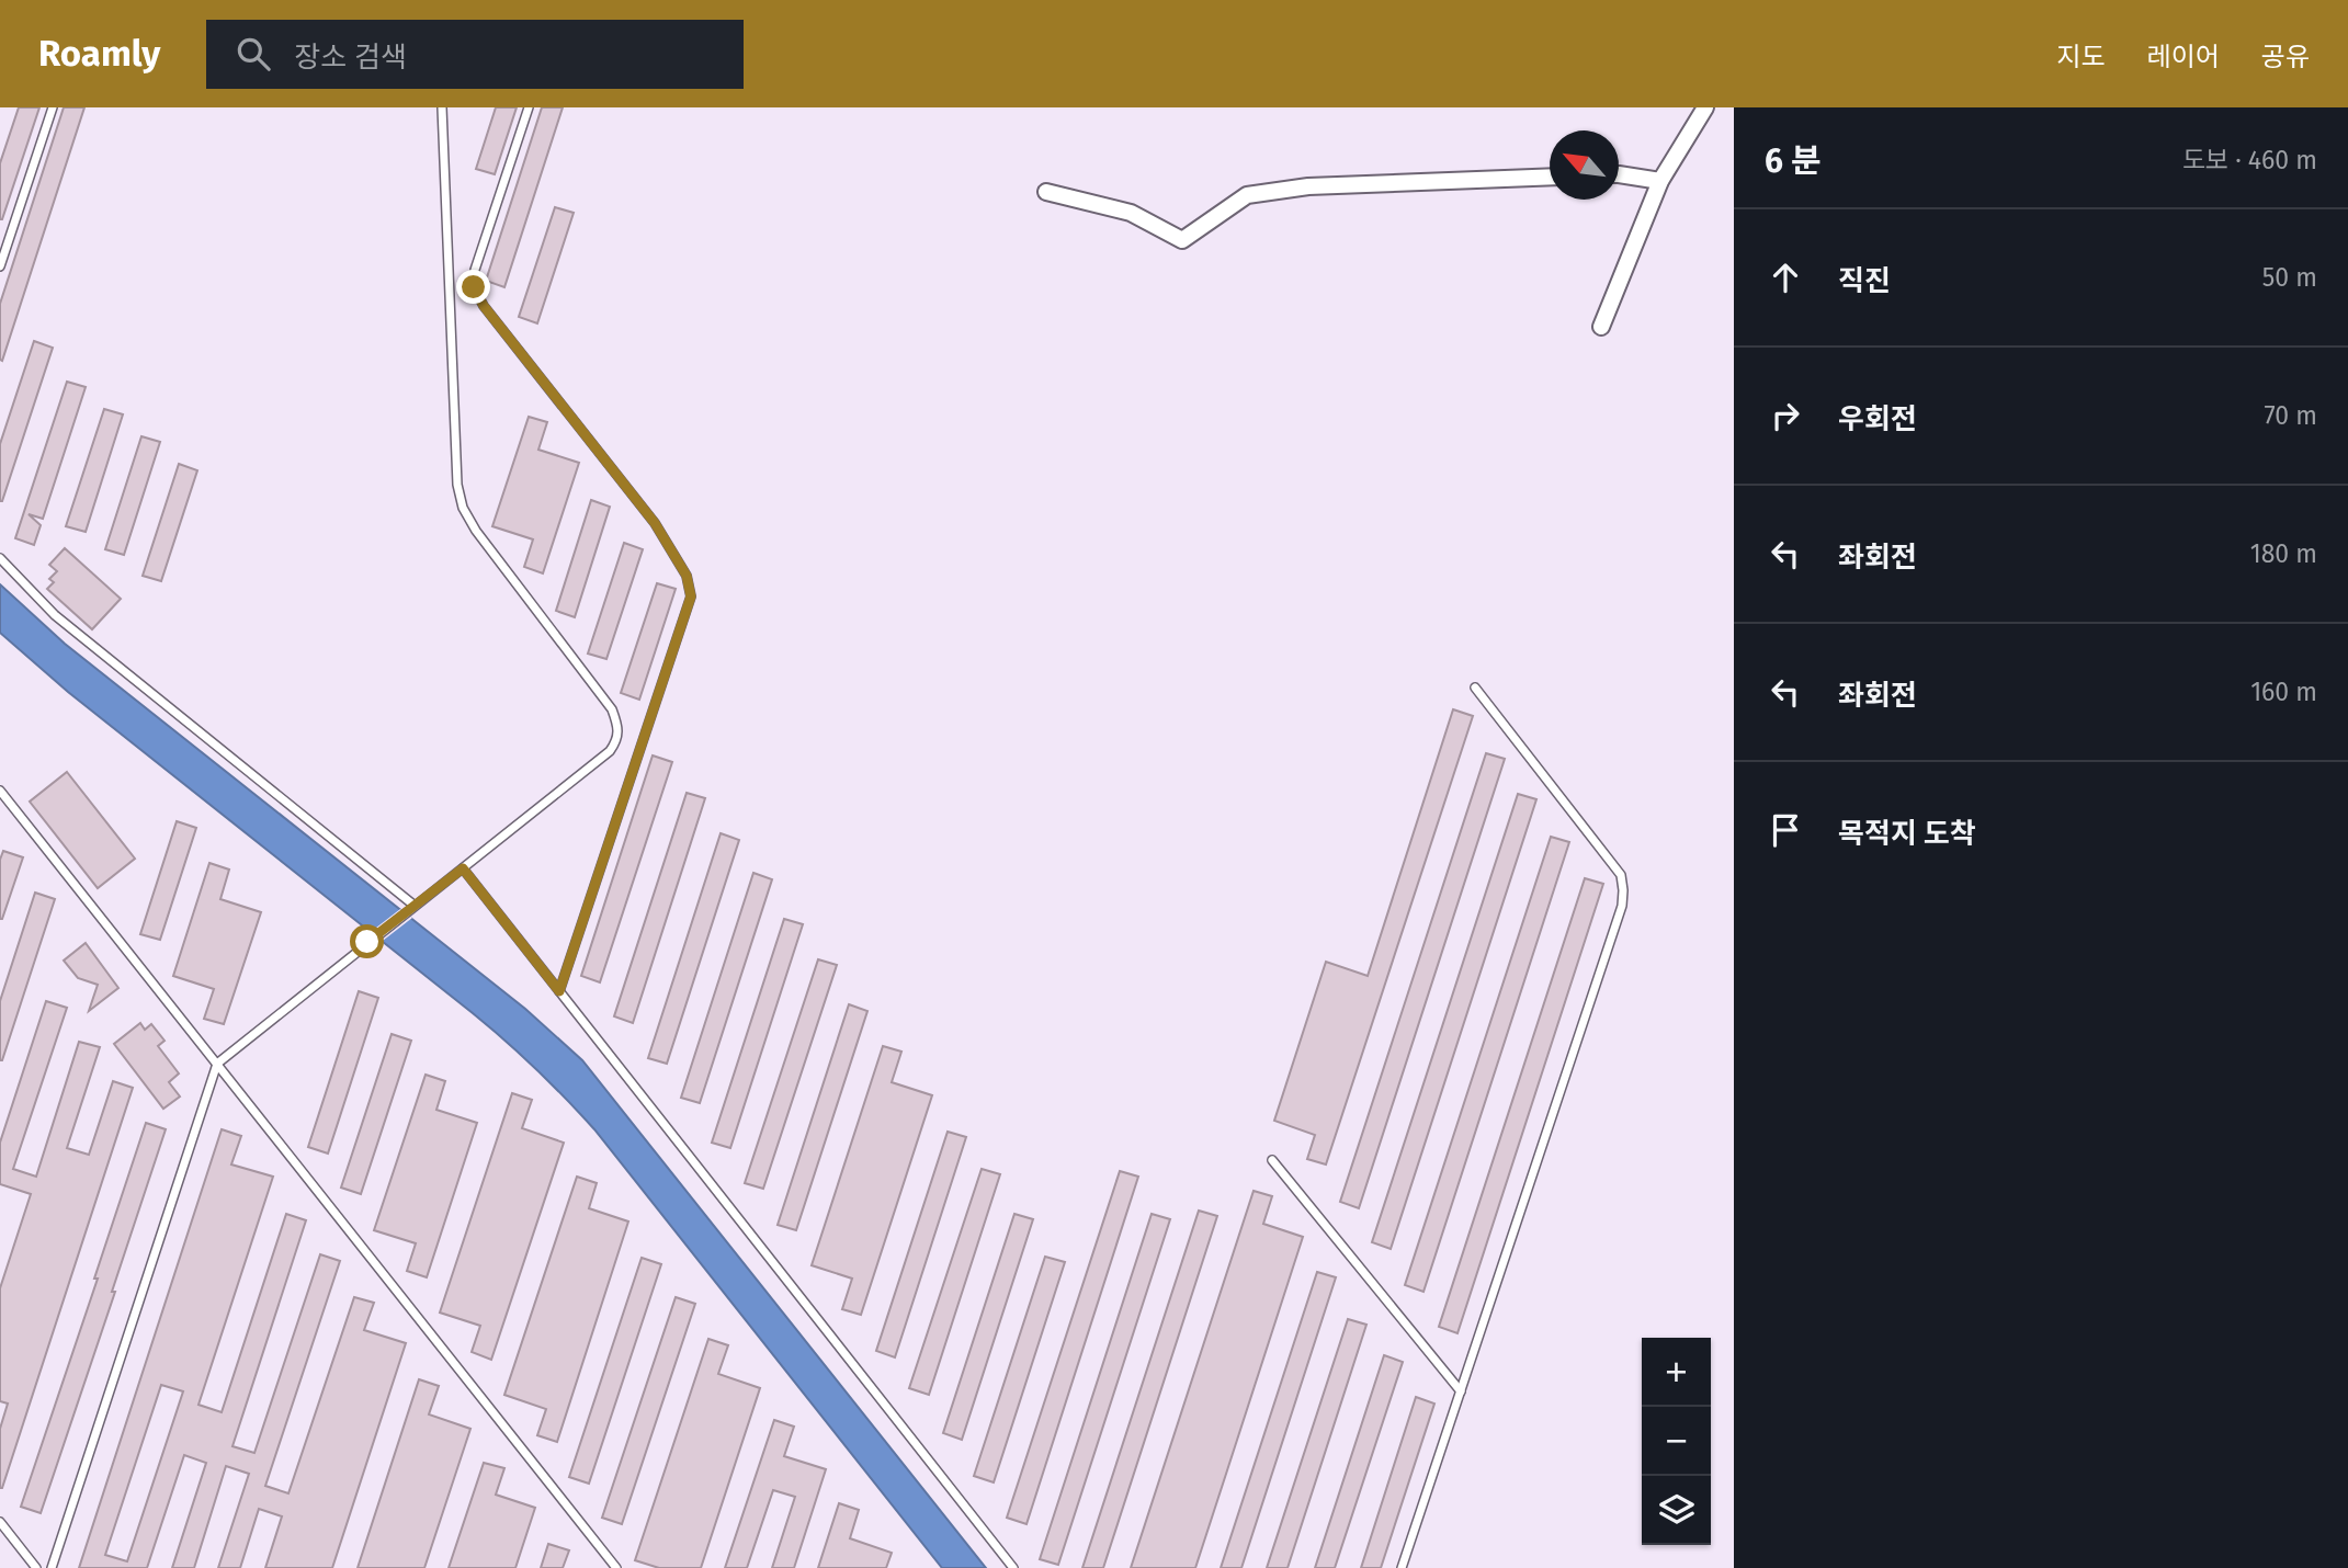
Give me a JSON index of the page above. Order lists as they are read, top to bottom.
{
  "north": "top left",
  "page": {
    "header": "Roamly",
    "search": "장소 검색",
    "nav": ["지도", "레이어", "공유"],
    "heading": ["6 분", "도보 · 460 m"],
    "list": [
      ["직진", "50 m"],
      ["우회전", "70 m"],
      ["좌회전", "180 m"],
      ["좌회전", "160 m"],
      "목적지 도착"
    ],
    "map_buttons": ["+", "−"]
  }
}
